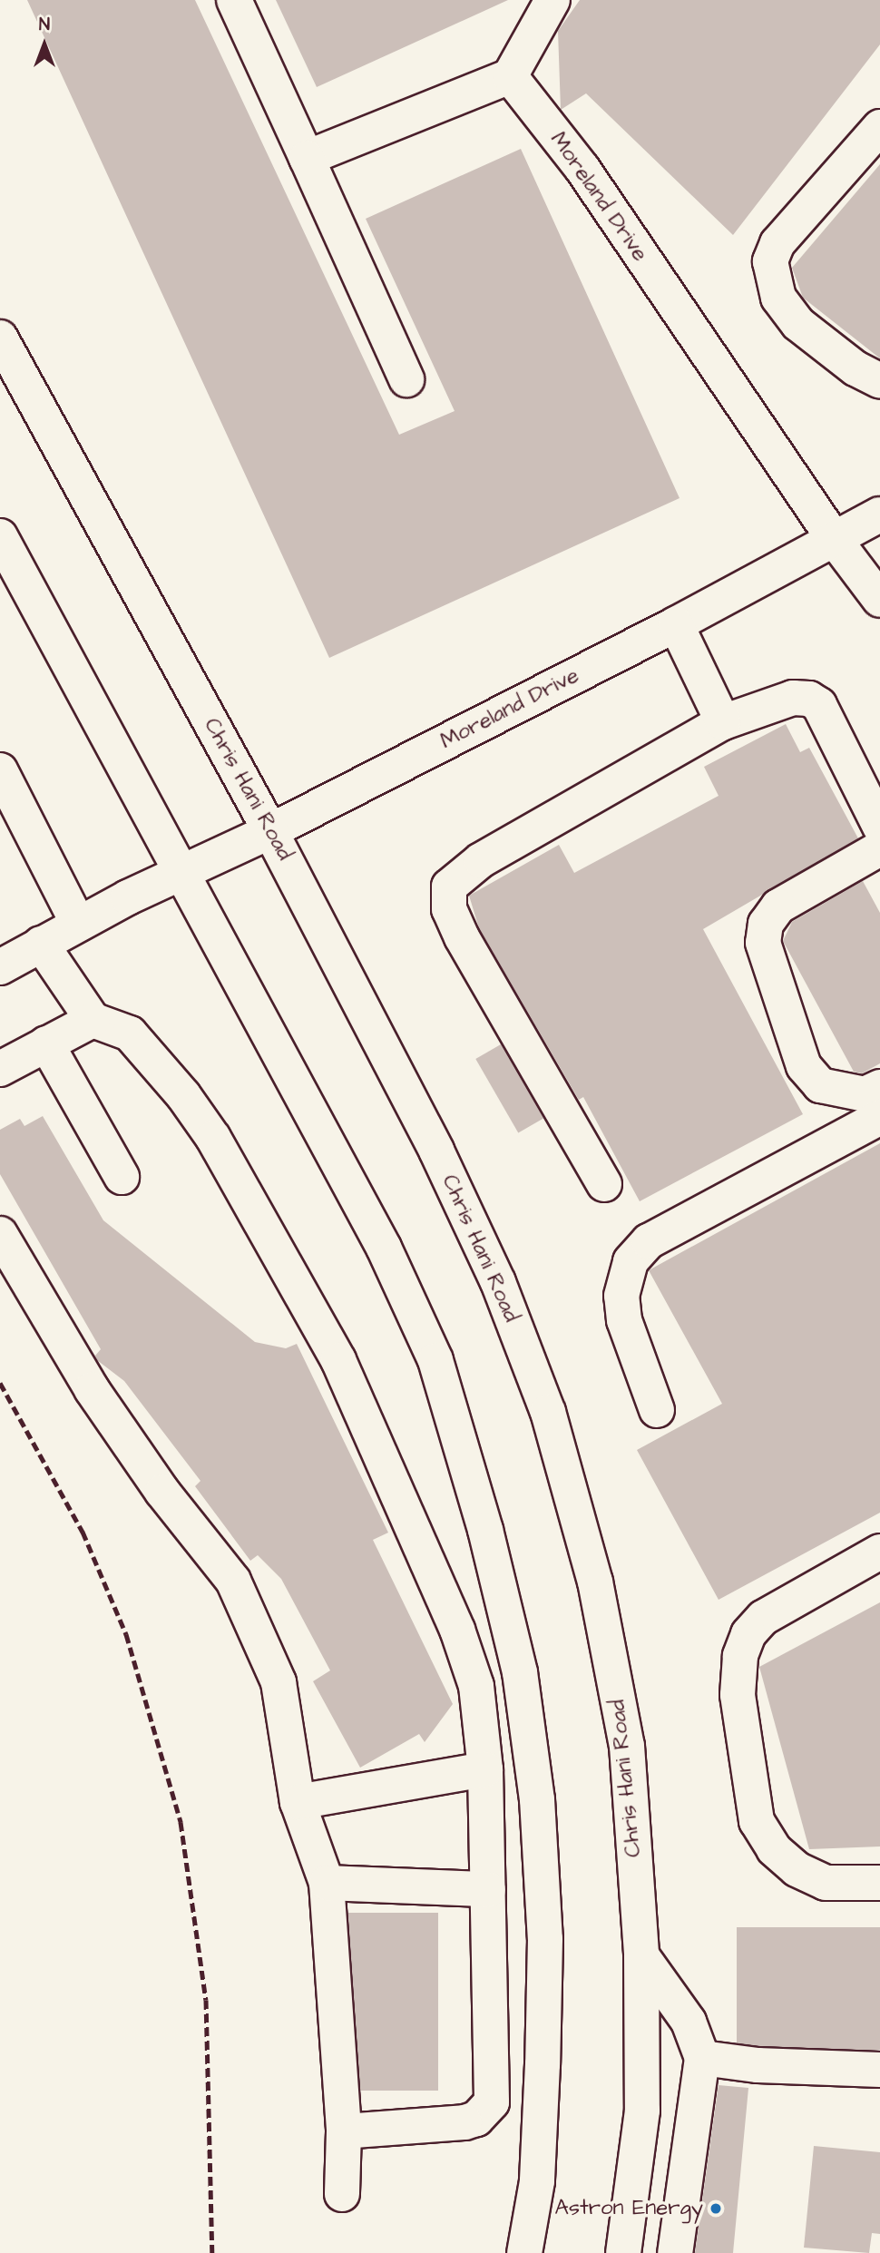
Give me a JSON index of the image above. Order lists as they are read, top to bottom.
{
  "streets": {
    "main road": ["Moreland Drive", "Chris Hani Road"]
  },
  "crossings": [
    ["Moreland Drive", "Chris Hani Road"]
  ],
  "places": ["Astron Energy"],
  "north": "top"
}
